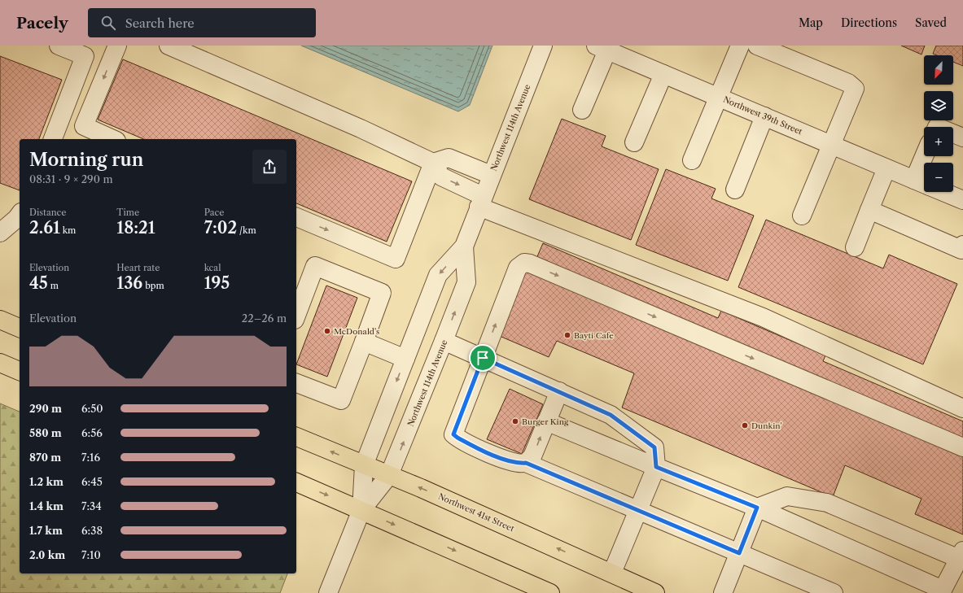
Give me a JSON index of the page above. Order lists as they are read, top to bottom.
{
  "streets": {
    "main road": ["Northwest 41st Street"],
    "street": ["Northwest 39th Street", "Northwest 114th Avenue"]
  },
  "crossings": [
    ["Northwest 114th Avenue", "Northwest 41st Street"]
  ],
  "places": [
    "McDonald's",
    "Bayti Cafe",
    "Burger King",
    "Dunkin'"
  ],
  "north": "bottom left",
  "page": {
    "header": "Pacely",
    "search": "Search here",
    "nav": ["Map", "Directions", "Saved"],
    "map_buttons": ["+", "−"],
    "heading": ["Morning run", "08:31 · 9 × 290 m"],
    "stats": [
      ["Distance", "2.61 km"],
      ["Time", "18:21"],
      ["Pace", "7:02 /km"],
      ["Elevation", "45 m"],
      ["Heart rate", "136 bpm"],
      ["kcal", "195"]
    ],
    "chart": ["Elevation", "22–26 m"],
    "list": [
      {
        "name": "290 m",
        "note": "6:50"
      },
      {
        "name": "580 m",
        "note": "6:56"
      },
      {
        "name": "870 m",
        "note": "7:16"
      },
      {
        "name": "1.2 km",
        "note": "6:45"
      },
      {
        "name": "1.4 km",
        "note": "7:34"
      },
      {
        "name": "1.7 km",
        "note": "6:38"
      },
      {
        "name": "2.0 km",
        "note": "7:10"
      }
    ]
  }
}
